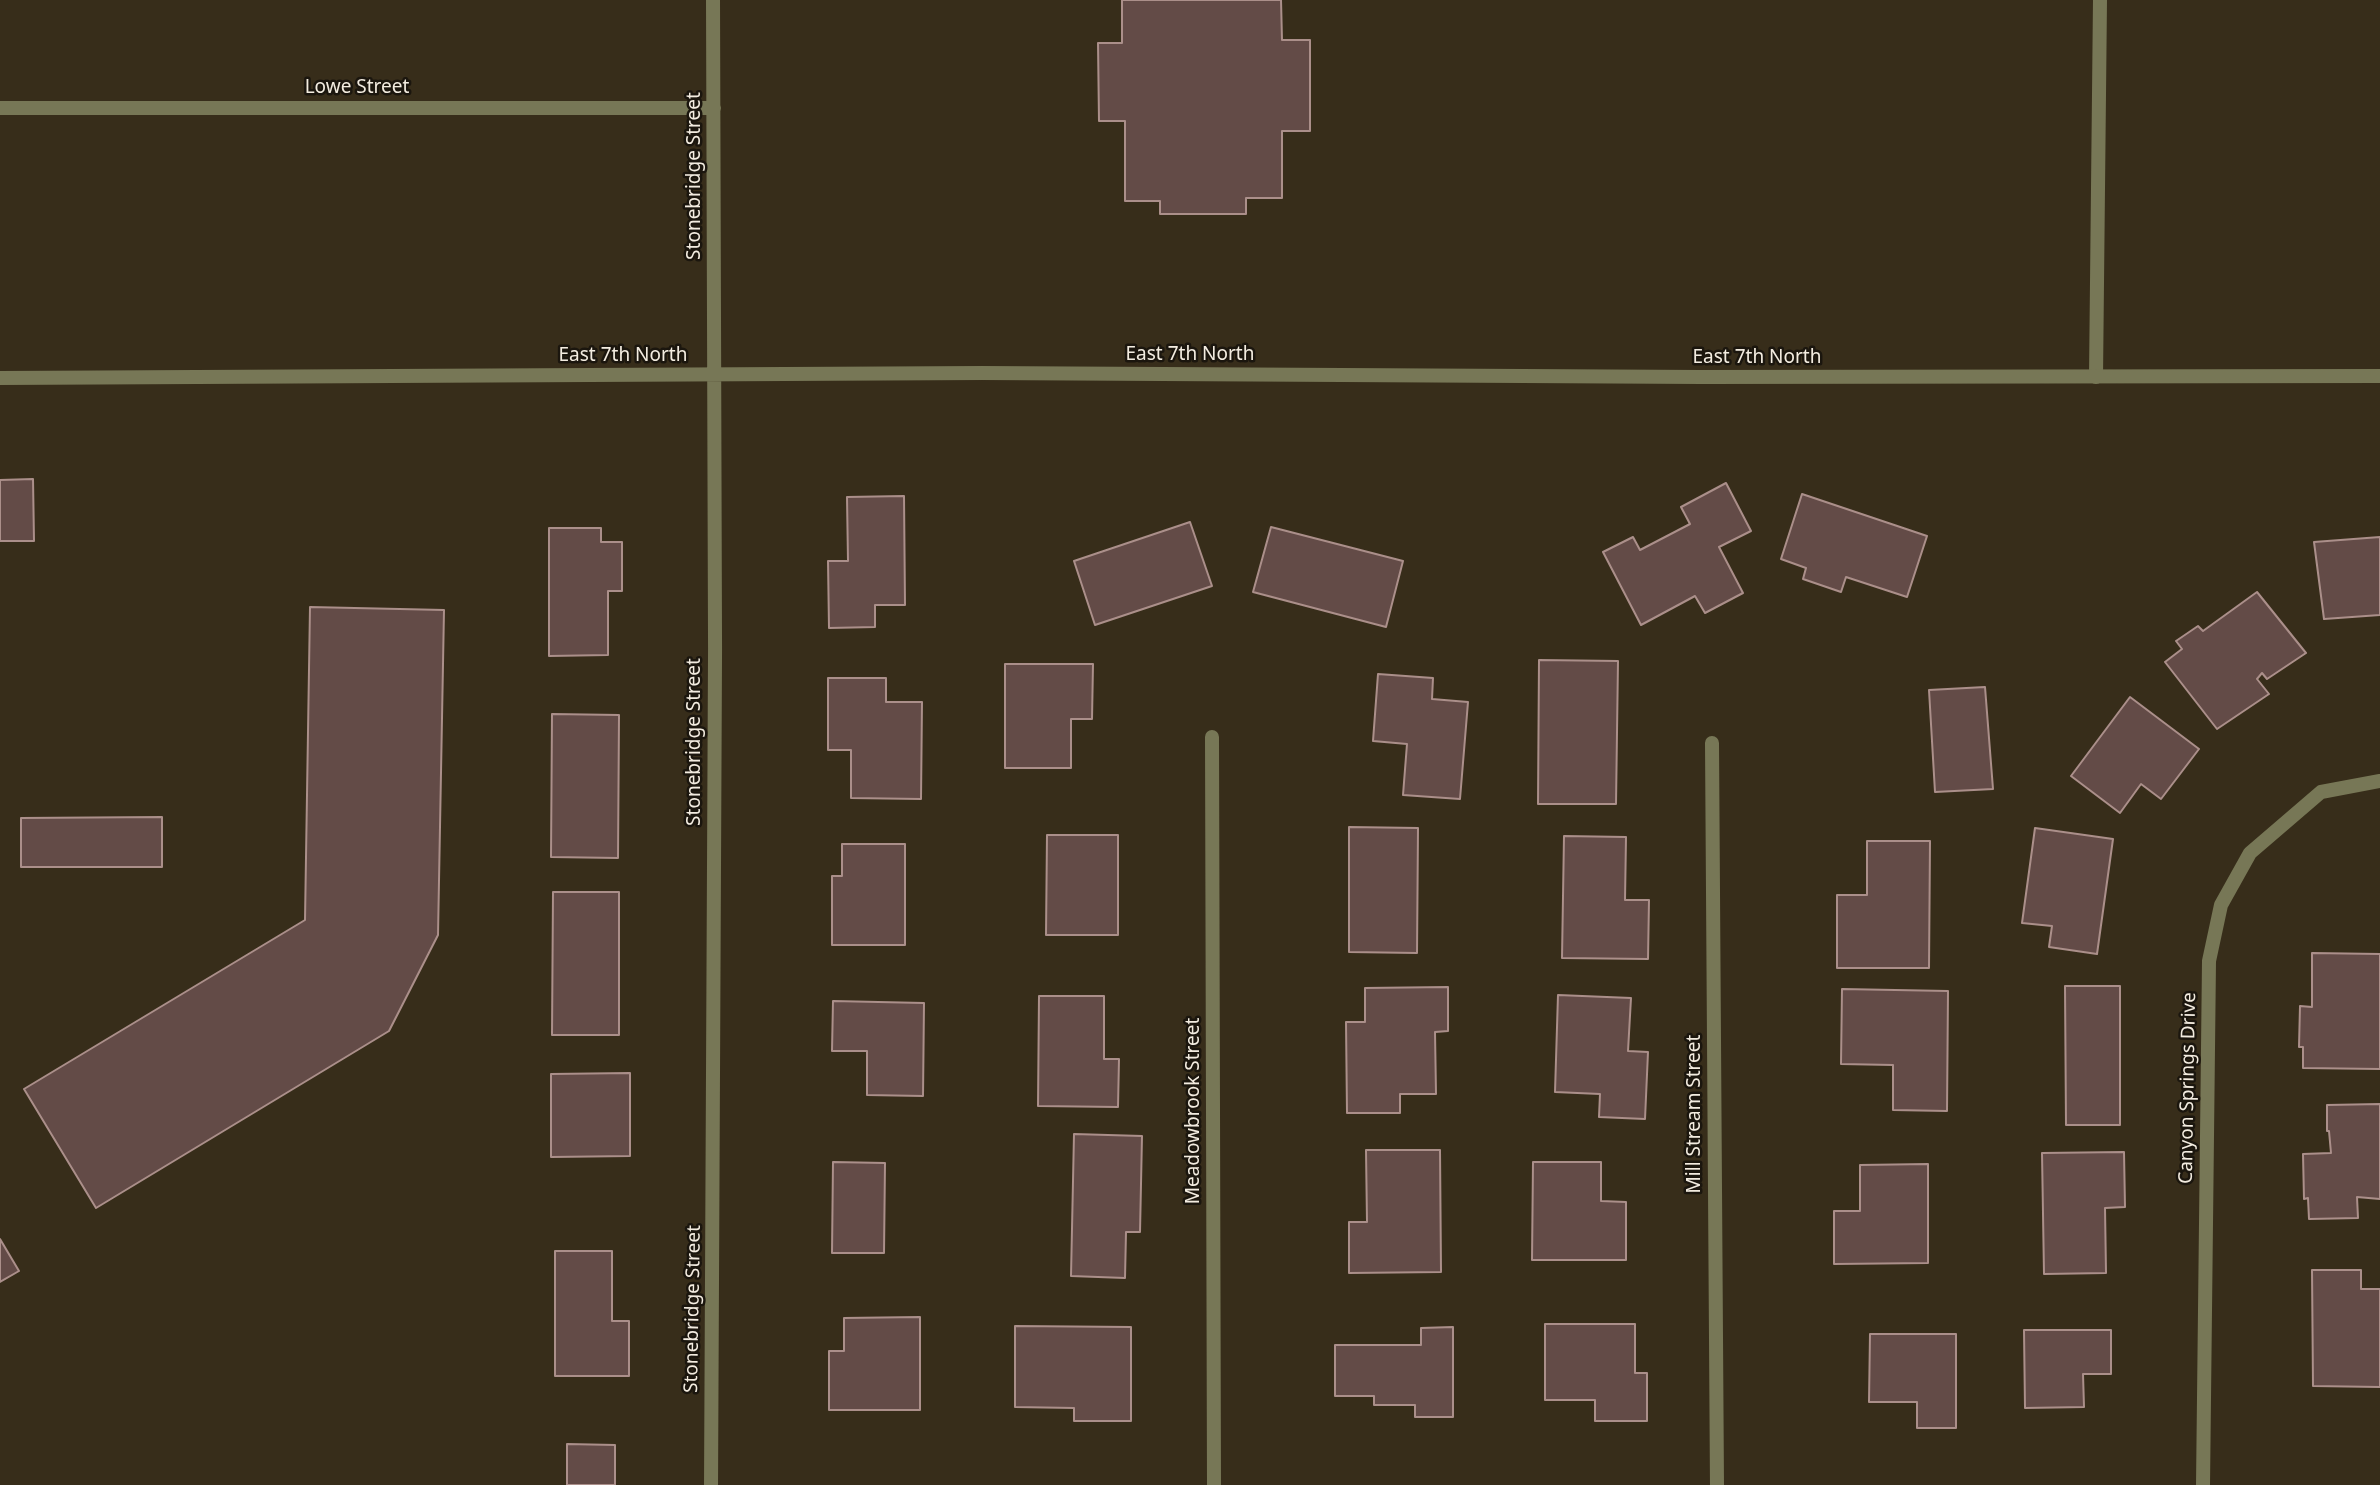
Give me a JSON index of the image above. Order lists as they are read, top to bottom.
{
  "streets": {
    "street": [
      "Lowe Street",
      "Stonebridge Street",
      "East 7th North",
      "Canyon Springs Drive",
      "Meadowbrook Street",
      "Mill Stream Street"
    ]
  },
  "crossings": [
    ["Lowe Street", "Stonebridge Street"],
    ["Stonebridge Street", "East 7th North"]
  ]
}
